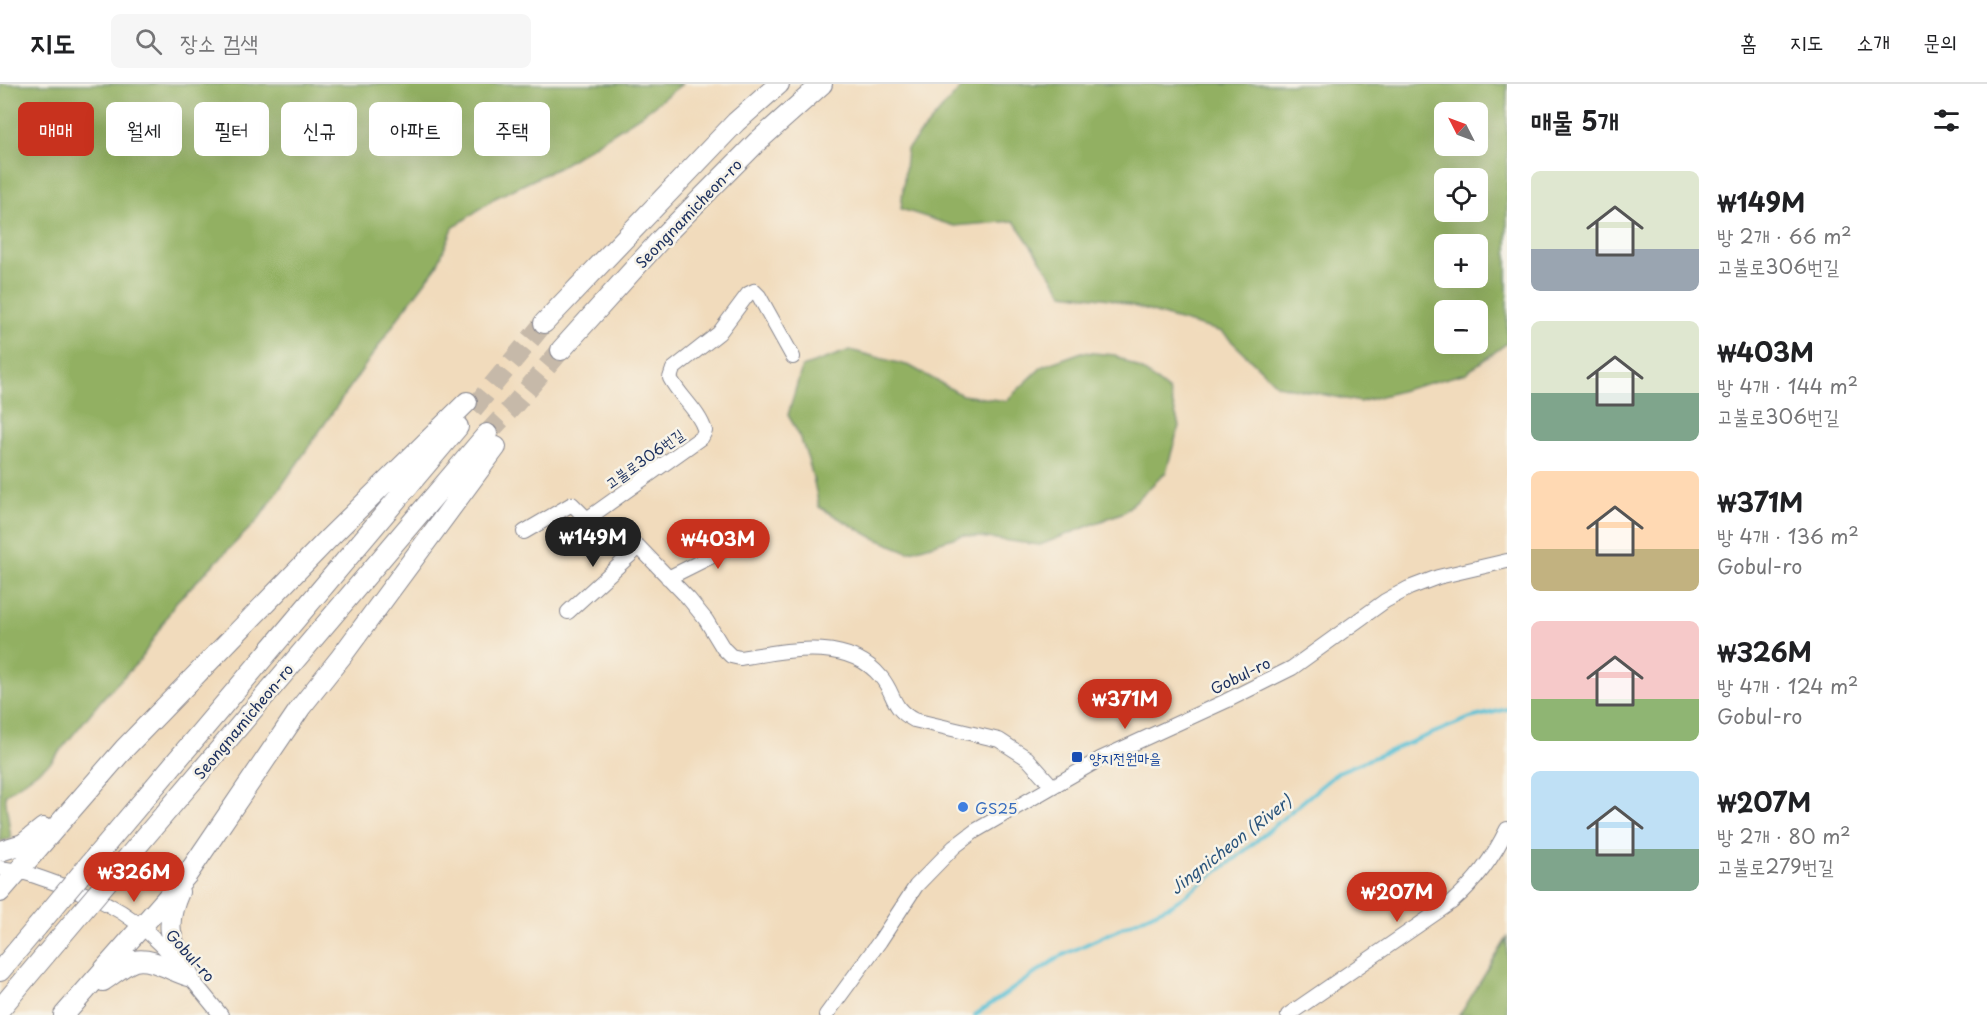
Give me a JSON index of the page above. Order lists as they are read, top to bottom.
{
  "streets": {
    "highway": ["Seongnamicheon-ro"],
    "street": ["고불로306번길", "Gobul-ro"]
  },
  "water": ["Jingnicheon (River)"],
  "places": {
    "transit": ["양지전원마을"],
    "other": ["GS25"]
  },
  "north": "top left",
  "page": {
    "header": "지도",
    "search": "장소 검색",
    "nav": [
      "홈",
      "지도",
      "소개",
      "문의"
    ],
    "heading": "매물 5개",
    "map_buttons": ["+", "−"],
    "chip": [
      "매매",
      "월세",
      "필터",
      "신규",
      "아파트",
      "주택"
    ],
    "list": [
      {
        "name": "₩149M",
        "note": "방 2개 · 66 m² · 고불로306번길"
      },
      {
        "name": "₩403M",
        "note": "방 4개 · 144 m² · 고불로306번길"
      },
      {
        "name": "₩371M",
        "note": "방 4개 · 136 m² · Gobul-ro"
      },
      {
        "name": "₩326M",
        "note": "방 4개 · 124 m² · Gobul-ro"
      },
      {
        "name": "₩207M",
        "note": "방 2개 · 80 m² · 고불로279번길"
      }
    ],
    "price": [
      "₩149M",
      "₩403M",
      "₩371M",
      "₩326M",
      "₩207M"
    ]
  }
}
